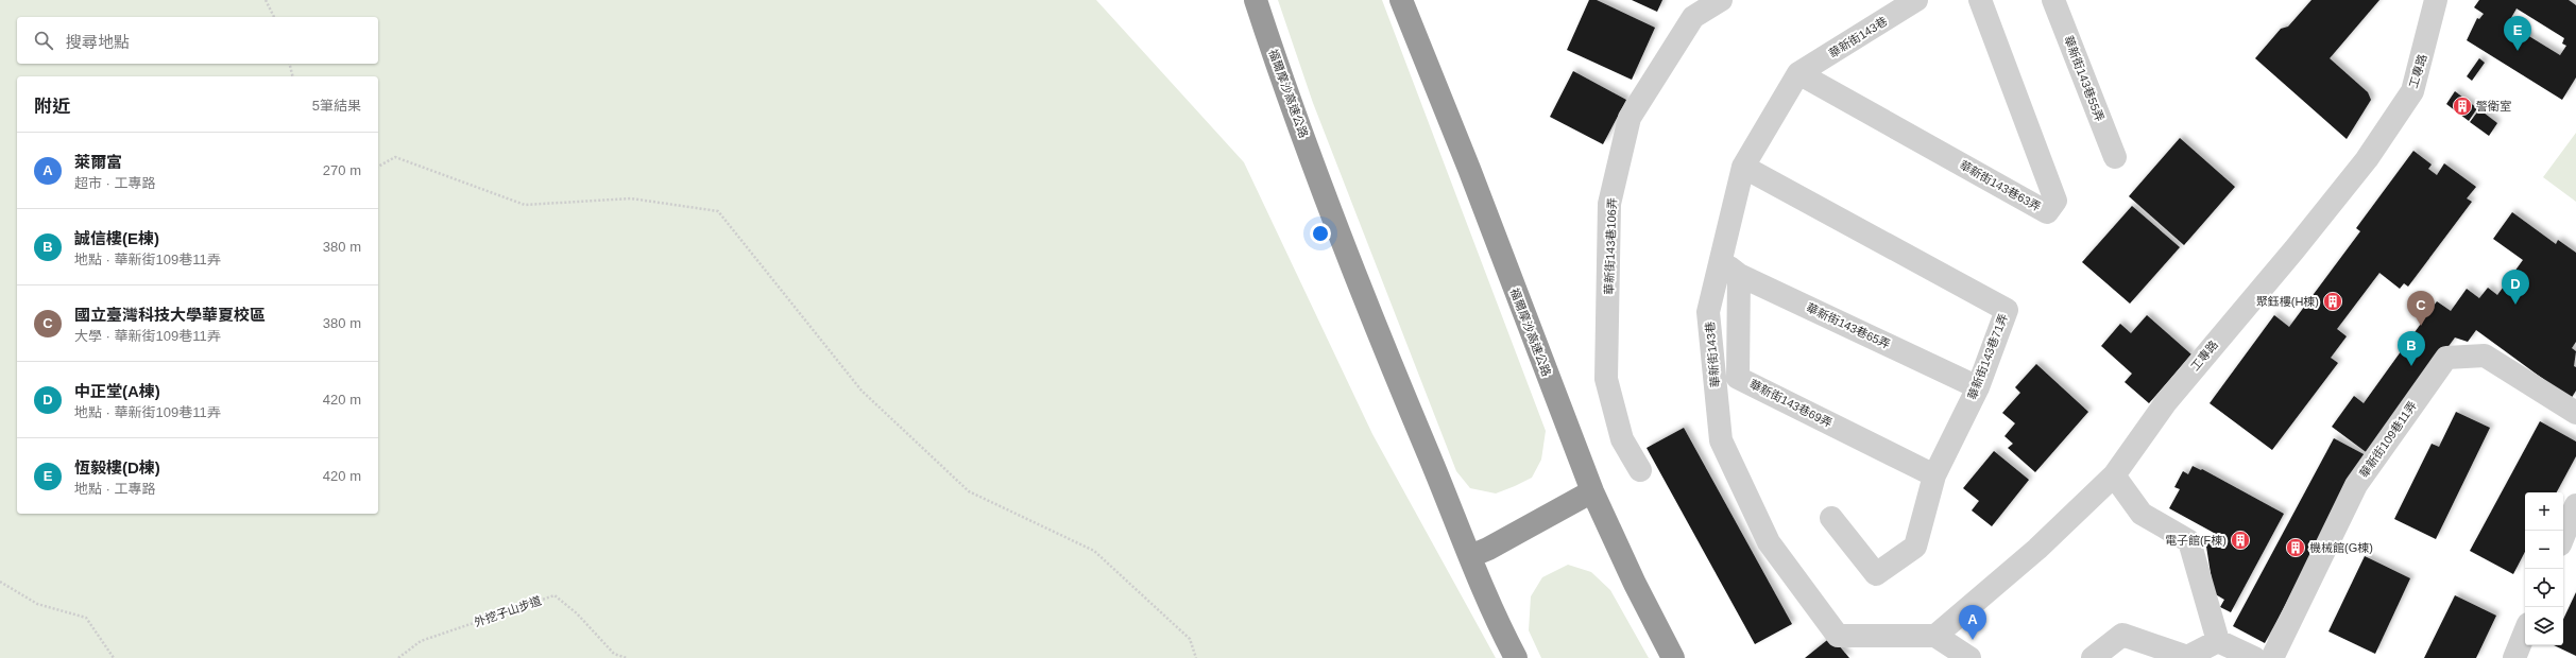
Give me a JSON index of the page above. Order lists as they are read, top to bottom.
{
  "streets": {
    "highway": ["福爾摩沙高速公路"],
    "street": [
      "華新街143巷",
      "工專路",
      "華新街143巷55弄",
      "華新街143巷63弄",
      "華新街143巷106弄",
      "華新街143巷65弄",
      "華新街143巷71弄",
      "華新街143巷69弄",
      "華新街109巷11弄"
    ],
    "path": ["外挖子山步道"]
  },
  "crossings": [
    ["華新街143巷", "工專路"],
    ["華新街143巷", "華新街143巷63弄"],
    ["華新街143巷", "華新街143巷65弄"],
    ["華新街143巷", "華新街143巷71弄"],
    ["華新街143巷", "華新街143巷69弄"],
    ["華新街143巷65弄", "華新街143巷71弄"],
    ["華新街143巷65弄", "華新街143巷69弄"],
    ["華新街143巷71弄", "華新街143巷69弄"]
  ],
  "places": {
    "building": [
      "警衛室",
      "聚鈺樓(H棟)",
      "電子館(F棟)",
      "機械館(G棟)"
    ]
  },
  "page": {
    "pins": [
      "E",
      "D",
      "C",
      "B",
      "A"
    ],
    "search": "搜尋地點",
    "heading": ["附近", "5筆結果"],
    "list": [
      {
        "mark": "A",
        "name": "萊爾富",
        "note": "超市 · 工專路",
        "value": "270 m"
      },
      {
        "mark": "B",
        "name": "誠信樓(E棟)",
        "note": "地點 · 華新街109巷11弄",
        "value": "380 m"
      },
      {
        "mark": "C",
        "name": "國立臺灣科技大學華夏校區",
        "note": "大學 · 華新街109巷11弄",
        "value": "380 m"
      },
      {
        "mark": "D",
        "name": "中正堂(A棟)",
        "note": "地點 · 華新街109巷11弄",
        "value": "420 m"
      },
      {
        "mark": "E",
        "name": "恆毅樓(D棟)",
        "note": "地點 · 工專路",
        "value": "420 m"
      }
    ],
    "map_buttons": ["+", "−"]
  }
}
